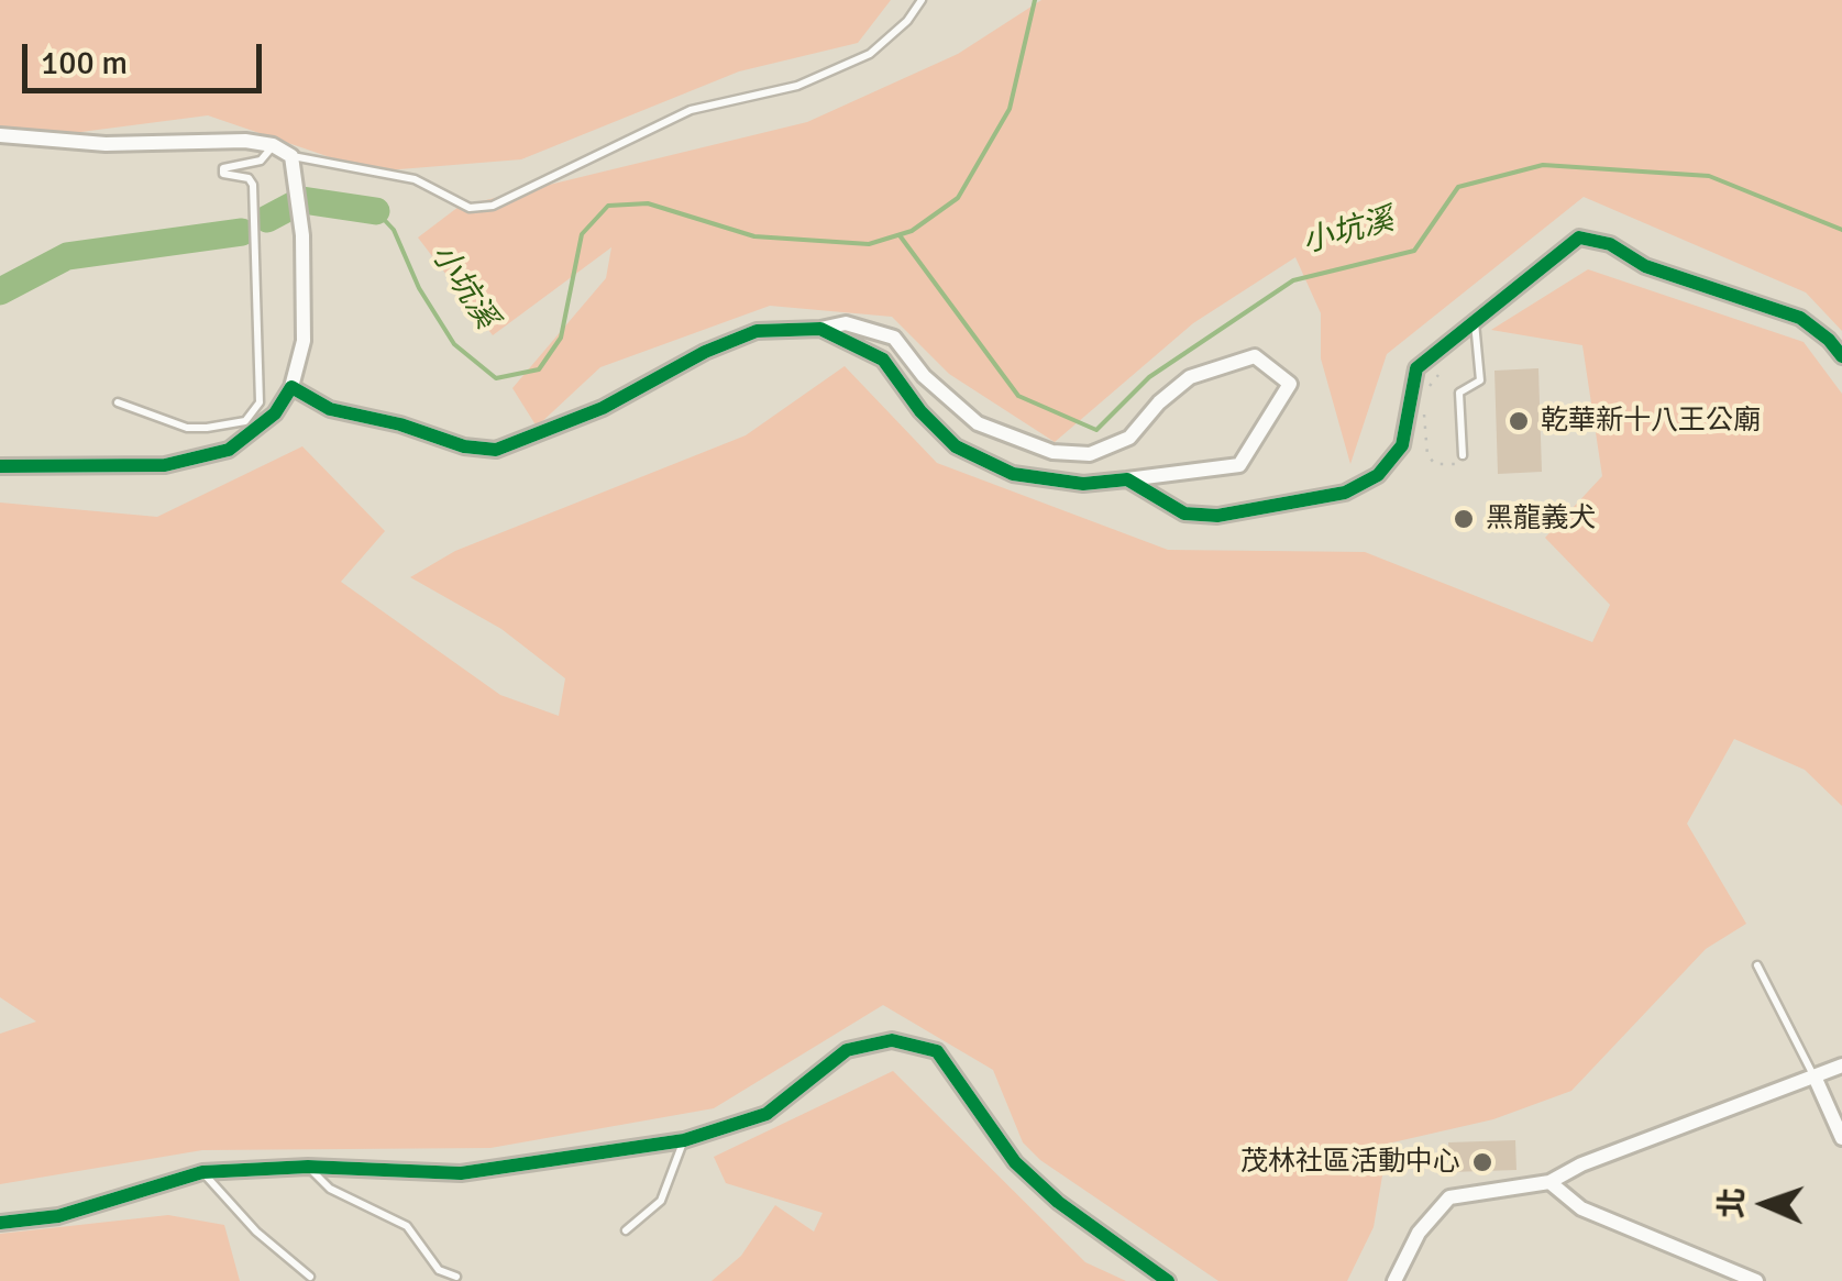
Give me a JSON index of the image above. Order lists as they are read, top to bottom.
{
  "water": ["小坑溪"],
  "places": ["乾華新十八王公廟", "黑龍義犬", "茂林社區活動中心"],
  "scale_bar": "100 m",
  "north": "left"
}
